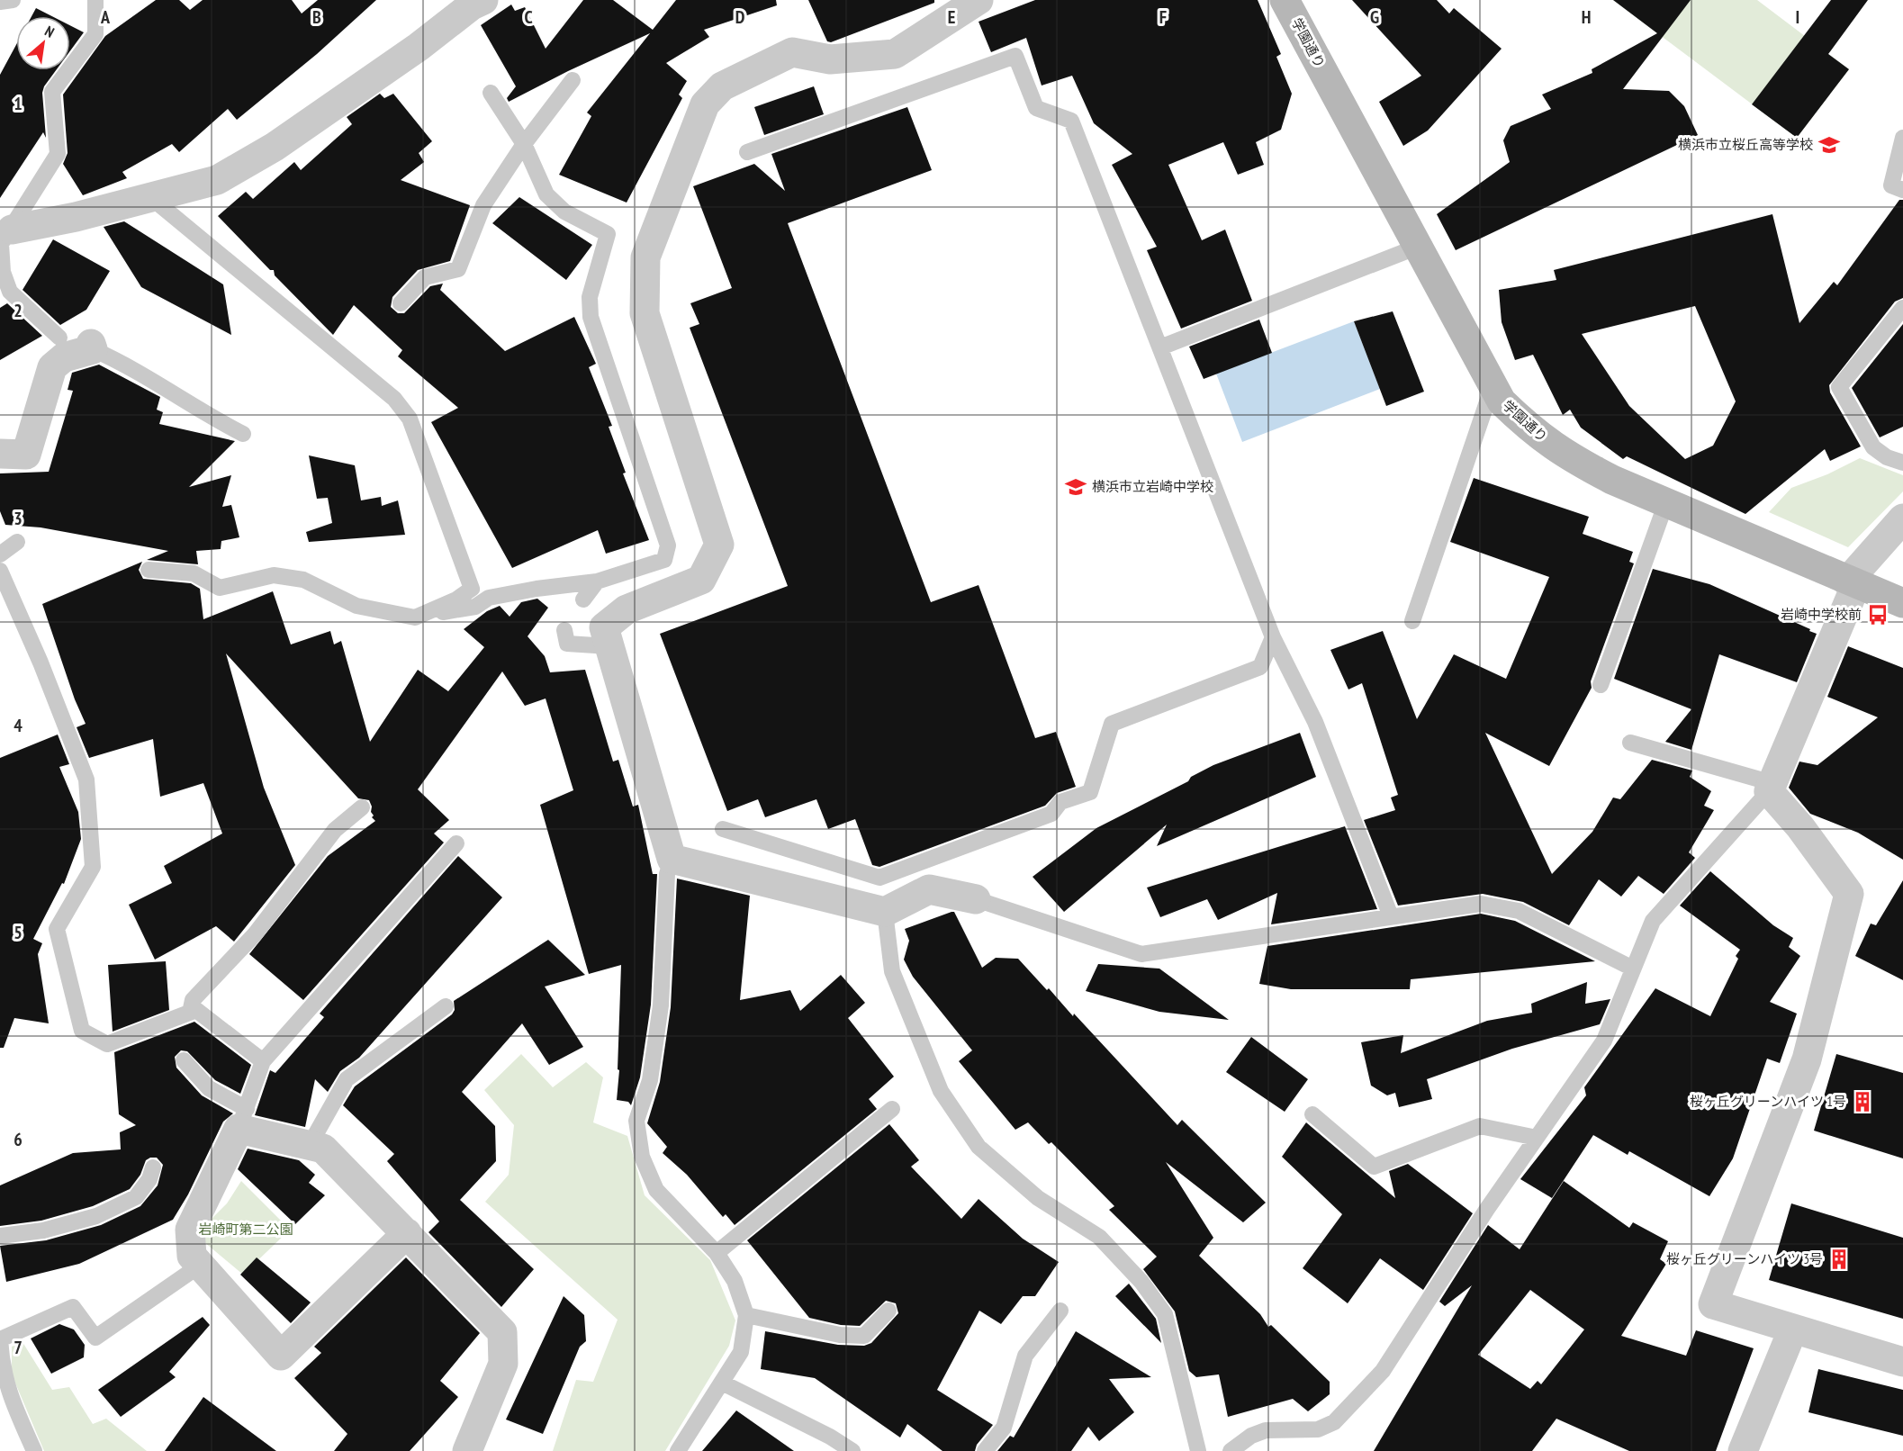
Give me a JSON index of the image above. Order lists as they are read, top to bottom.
{
  "streets": {
    "street": ["学園通り"]
  },
  "parks": ["岩崎町第二公園"],
  "places": {
    "school or university": ["横浜市立桜丘高等学校", "横浜市立岩崎中学校"],
    "bus stop": ["岩崎中学校前"],
    "building": ["桜ヶ丘グリーンハイツ 1号", "桜ヶ丘グリーンハイツ 3号"]
  },
  "north": "top right",
  "grid": {
    "columns": [
      "A",
      "B",
      "C",
      "D",
      "E",
      "F",
      "G",
      "H",
      "I"
    ],
    "rows": [
      "1",
      "2",
      "3",
      "4",
      "5",
      "6",
      "7"
    ]
  }
}
